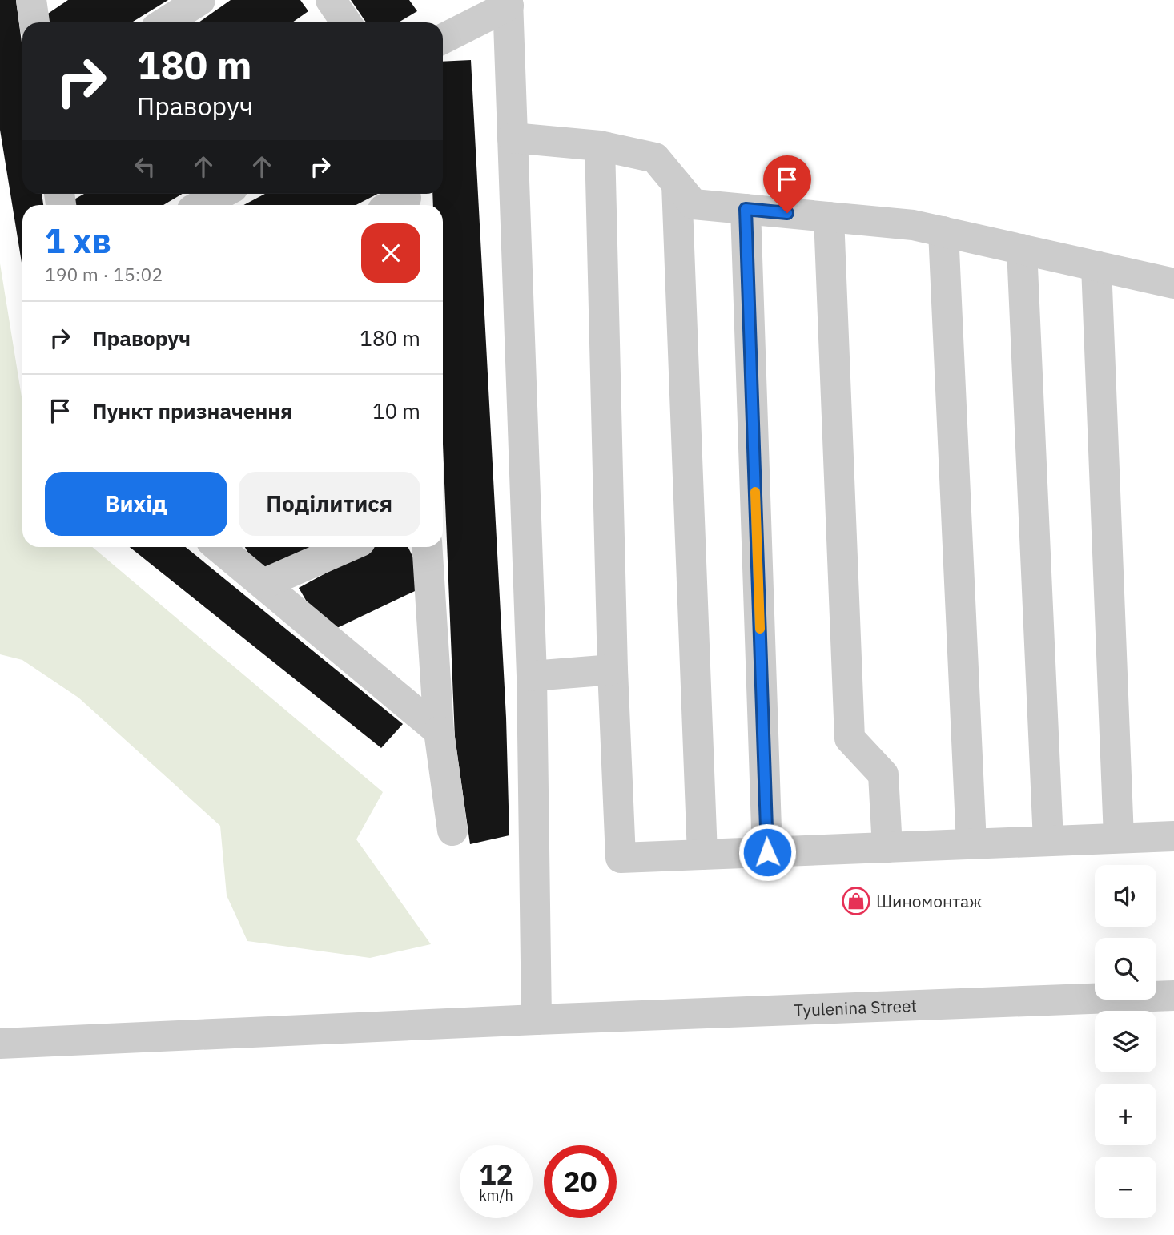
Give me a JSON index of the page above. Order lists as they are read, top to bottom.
{
  "streets": {
    "street": ["Tyulenina Street"]
  },
  "places": {
    "shop": ["Шиномонтаж"]
  },
  "page": {
    "turn": ["180 m", "Праворуч"],
    "heading": ["1 хв", "190 m · 15:02"],
    "list": [
      {
        "name": "Праворуч",
        "value": "180 m"
      },
      {
        "name": "Пункт призначення",
        "value": "10 m"
      }
    ],
    "buttons": ["Вихід", "Поділитися"],
    "map_buttons": ["+", "−"],
    "speed": "12 km/h",
    "limit": "20"
  }
}
